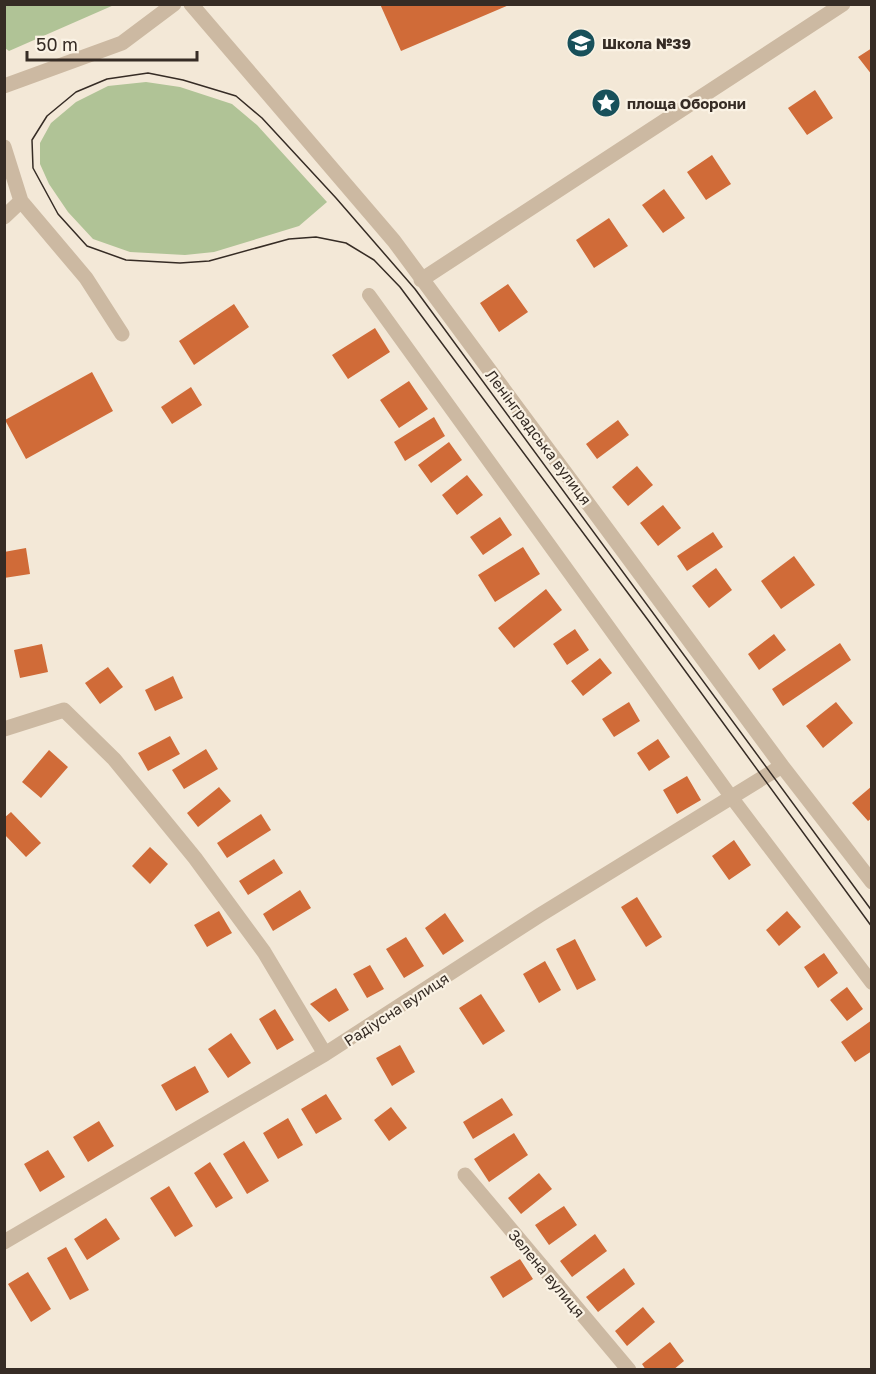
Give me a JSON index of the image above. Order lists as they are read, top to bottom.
{
  "streets": {
    "street": ["Ленінградська вулиця", "Радіусна вулиця", "Зелена вулиця"]
  },
  "crossings": [
    ["Ленінградська вулиця", "Радіусна вулиця"]
  ],
  "places": {
    "school or university": ["Школа №39"],
    "place": ["площа Оборони"]
  },
  "scale_bar": "50 m"
}
